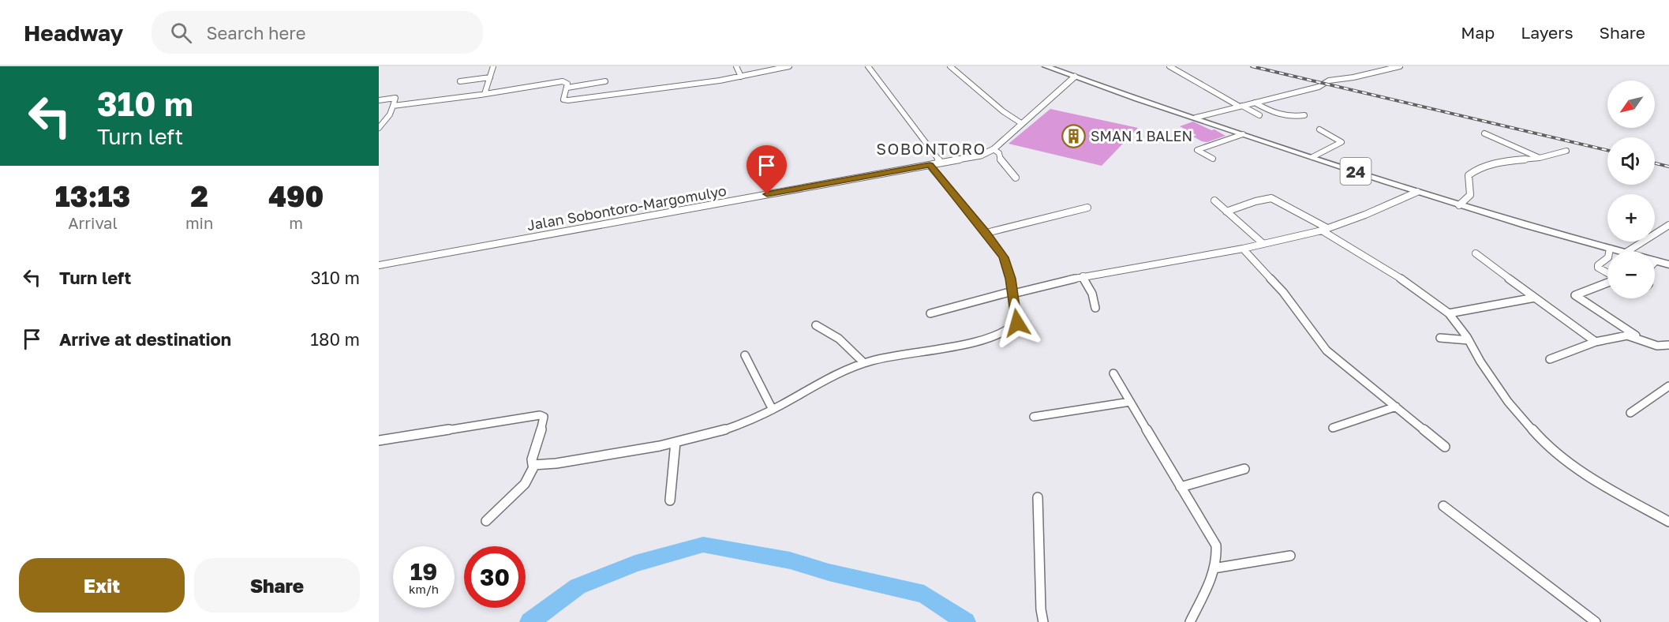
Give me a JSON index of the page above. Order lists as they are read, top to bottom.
{
  "streets": {
    "highway": ["24"],
    "street": ["Jalan Sobontoro-Margomulyo"]
  },
  "crossings": [
    ["24", "Jalan Sobontoro-Margomulyo"]
  ],
  "districts": ["SOBONTORO"],
  "places": {
    "building": ["SMAN 1 BALEN"]
  },
  "north": "bottom left",
  "page": {
    "header": "Headway",
    "search": "Search here",
    "nav": ["Map", "Layers", "Share"],
    "turn": ["310 m", "Turn left"],
    "map_buttons": ["+", "−"],
    "eta": [
      "13:13",
      "Arrival",
      "2",
      "min",
      "490",
      "m"
    ],
    "list": [
      {
        "name": "Turn left",
        "value": "310 m"
      },
      {
        "name": "Arrive at destination",
        "value": "180 m"
      }
    ],
    "speed": "19 km/h",
    "limit": "30",
    "buttons": ["Exit", "Share"]
  }
}
